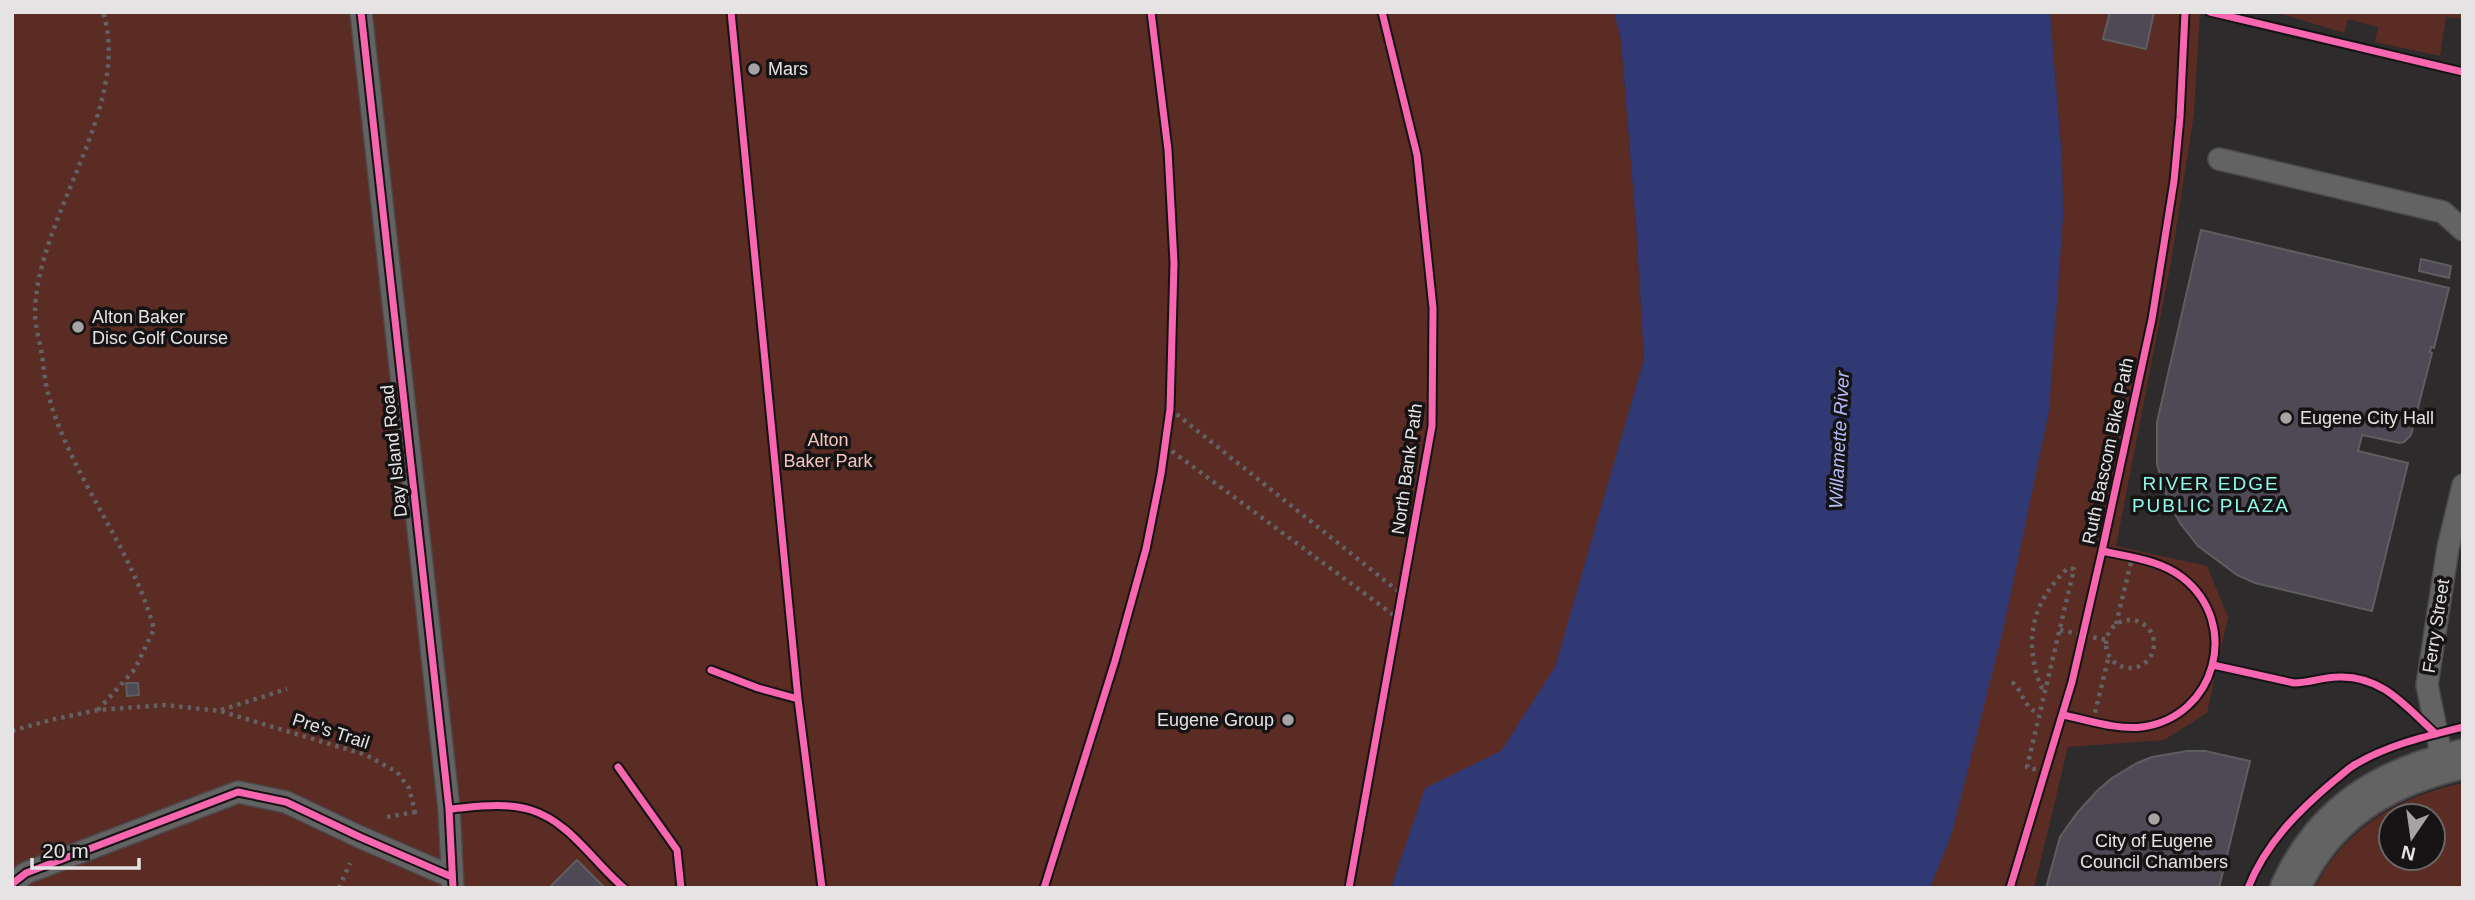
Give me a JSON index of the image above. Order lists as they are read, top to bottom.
{
  "streets": {
    "lane": ["Day Island Road", "Ferry Street"],
    "path": ["Pre's Trail"],
    "cycle path": ["Ruth Bascom Bike Path", "North Bank Path"]
  },
  "crossings": [
    ["Day Island Road", "Pre's Trail"]
  ],
  "districts": ["RIVER EDGE PUBLIC PLAZA"],
  "water": ["Willamette River"],
  "parks": ["Alton Baker Park"],
  "places": [
    "Mars",
    "Alton Baker Disc Golf Course",
    "Eugene City Hall",
    "Eugene Group",
    "City of Eugene Council Chambers"
  ],
  "scale_bar": "20 m",
  "north": "bottom"
}
